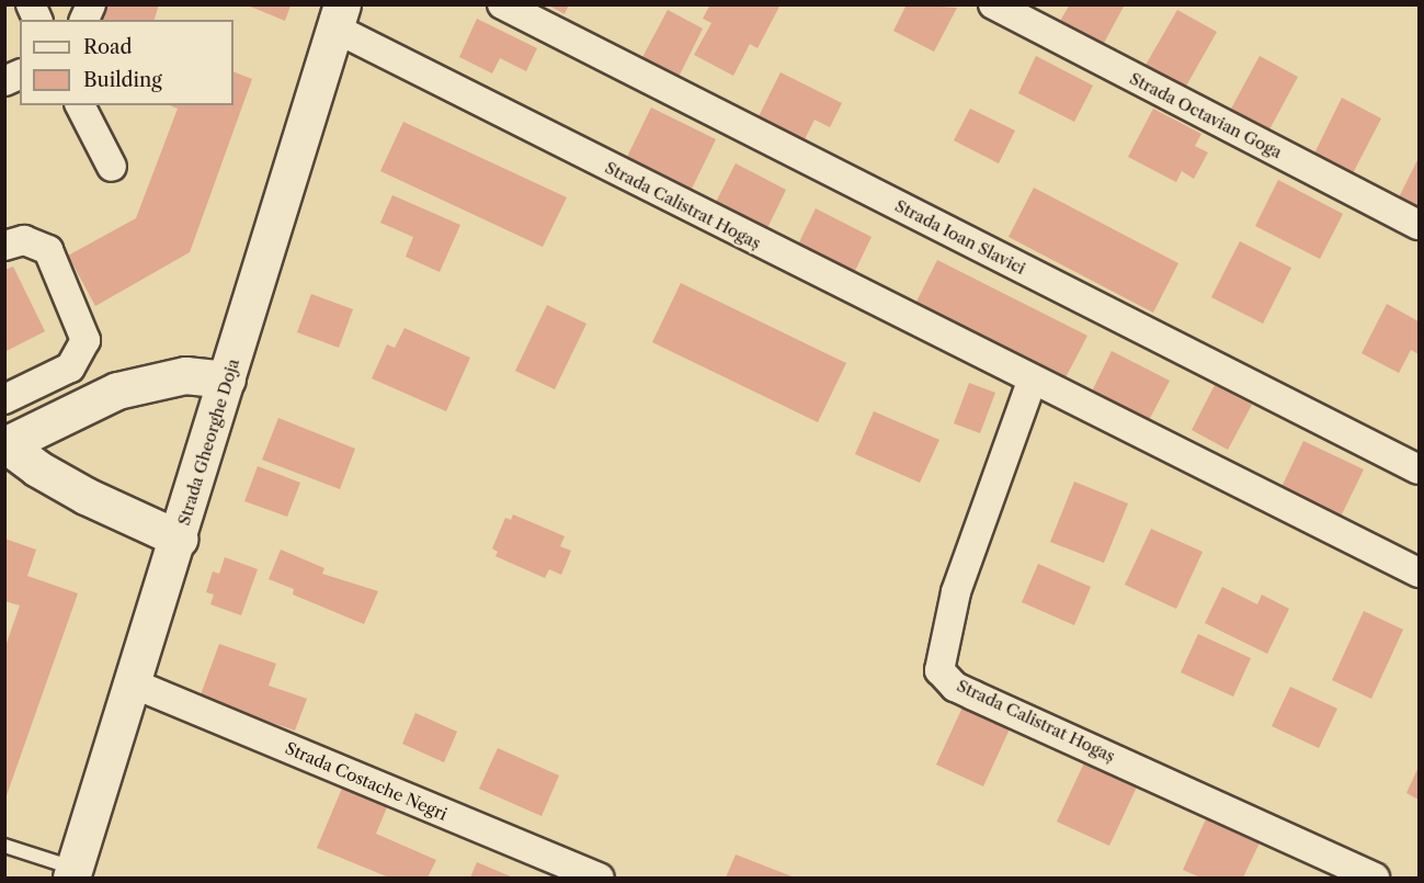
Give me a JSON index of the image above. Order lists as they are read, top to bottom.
{
  "streets": {
    "street": [
      "Strada Octavian Goga",
      "Strada Calistrat Hogaș",
      "Strada Ioan Slavici",
      "Strada Gheorghe Doja",
      "Strada Costache Negri"
    ]
  },
  "crossings": [
    ["Strada Calistrat Hogaș", "Strada Gheorghe Doja"],
    ["Strada Gheorghe Doja", "Strada Costache Negri"]
  ],
  "legend": ["Road", "Building"]
}
